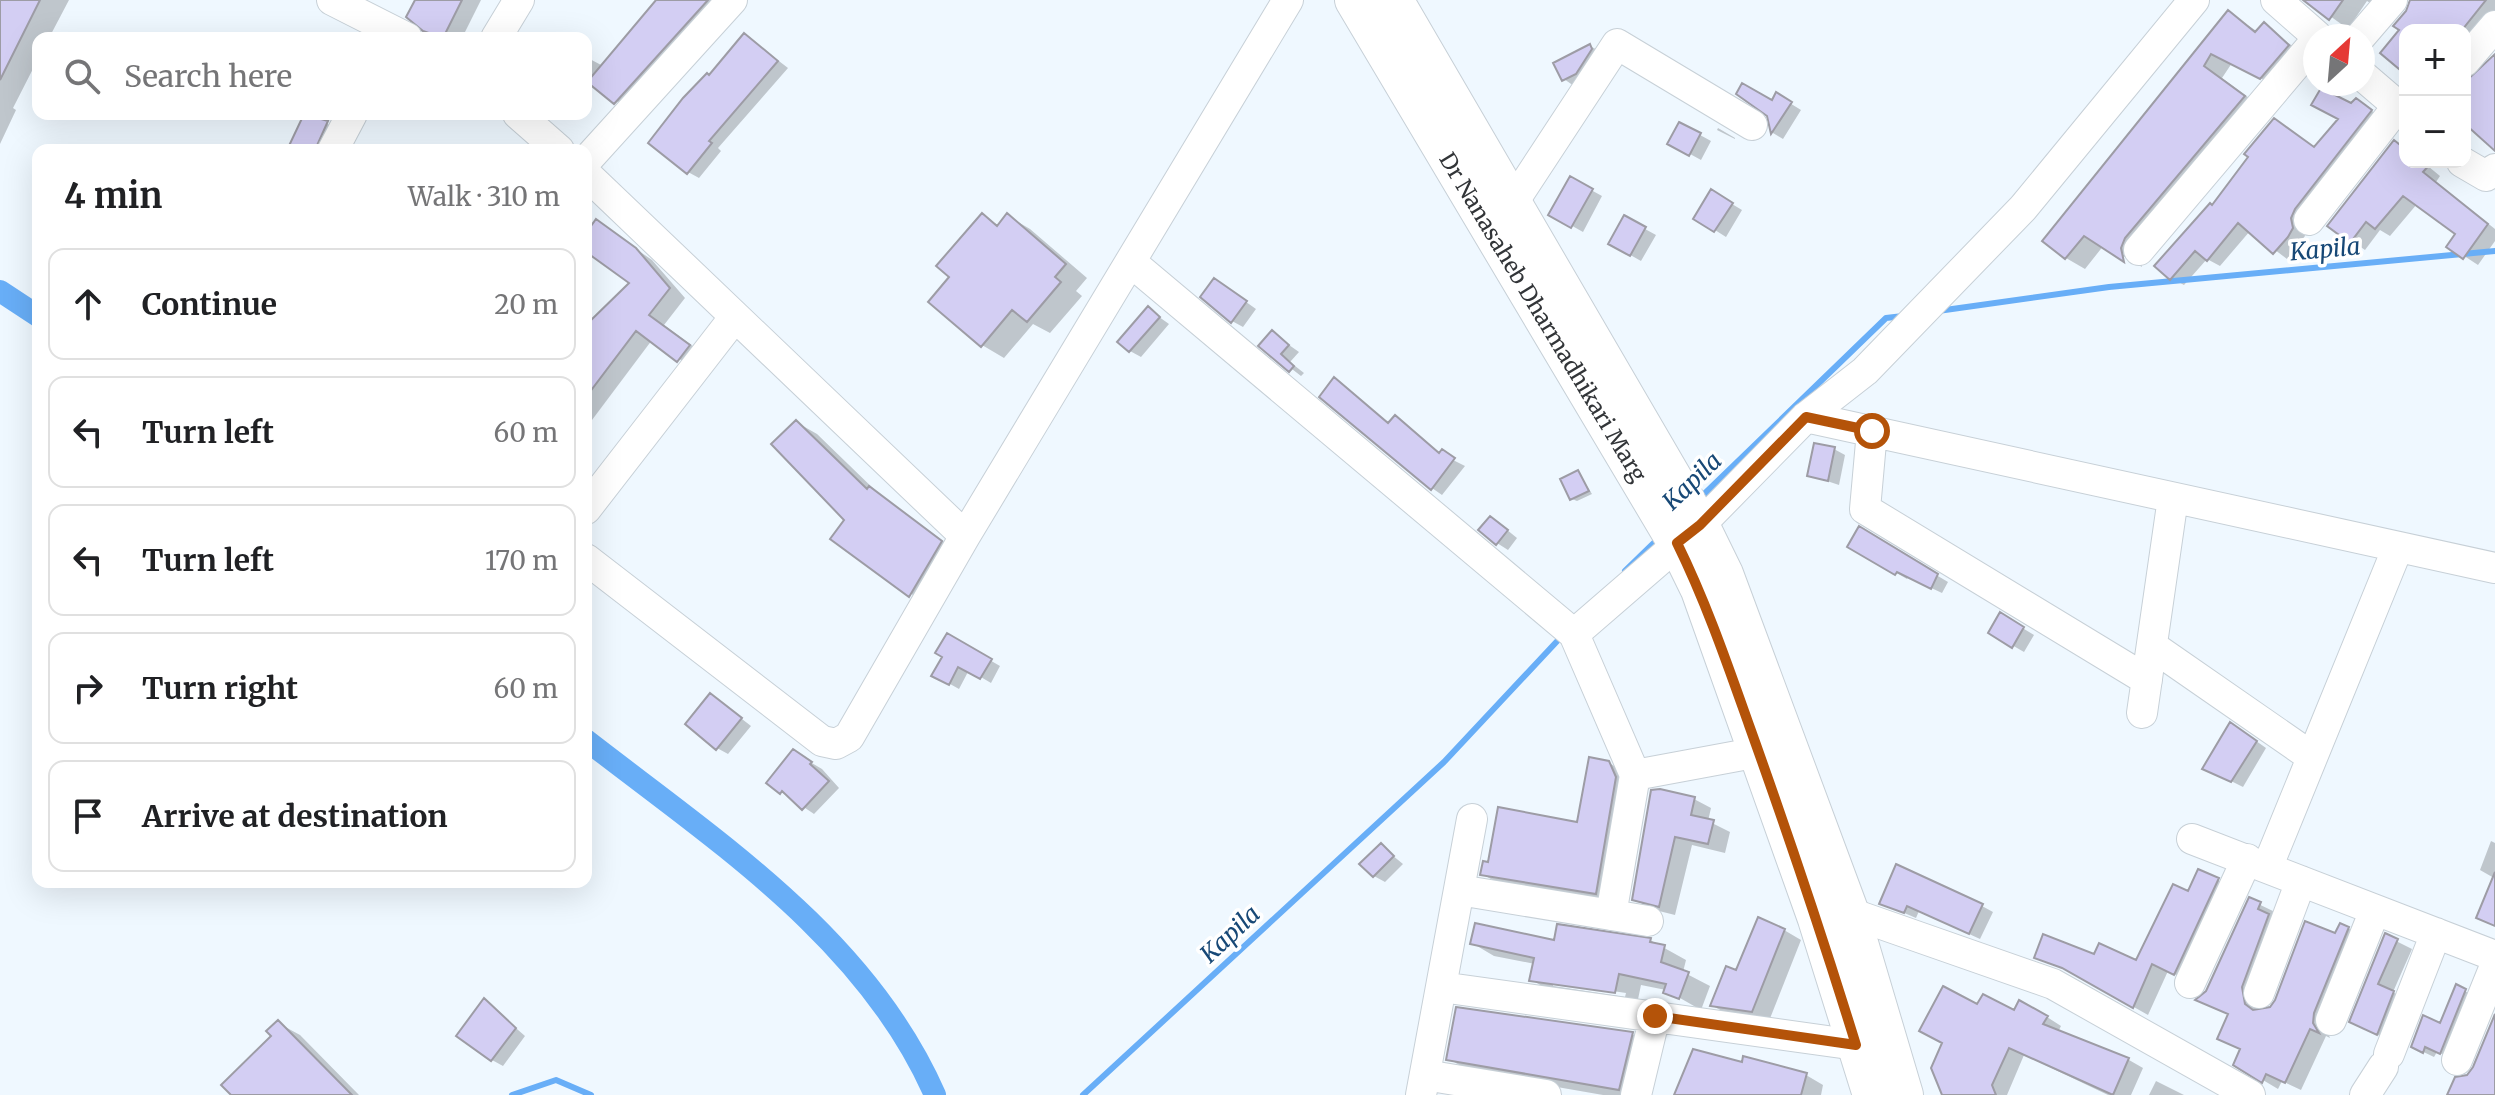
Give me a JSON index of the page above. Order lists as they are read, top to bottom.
{
  "streets": {
    "main road": ["Dr Nanasaheb Dharmadhikari Marg"]
  },
  "water": ["Kapila"],
  "north": "top right",
  "page": {
    "map_buttons": ["+", "−"],
    "search": "Search here",
    "heading": ["4 min", "Walk · 310 m"],
    "list": [
      ["Continue", "20 m"],
      ["Turn left", "60 m"],
      ["Turn left", "170 m"],
      ["Turn right", "60 m"],
      "Arrive at destination"
    ]
  }
}
